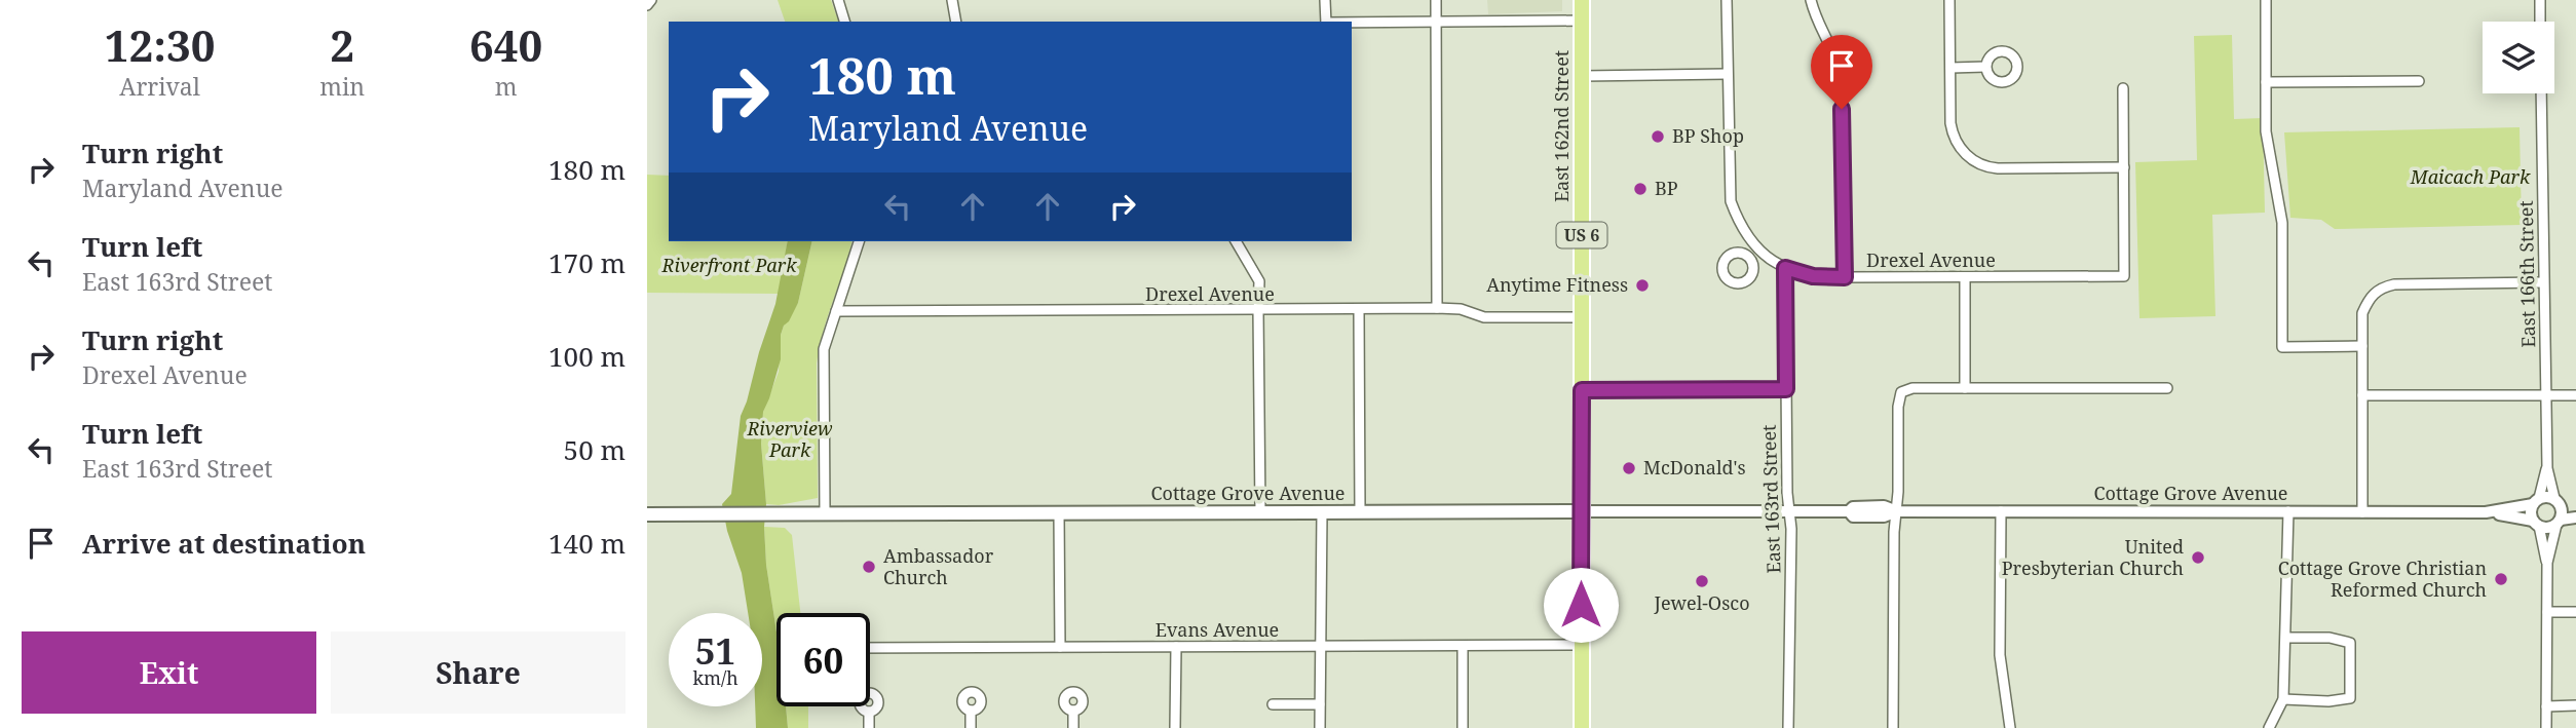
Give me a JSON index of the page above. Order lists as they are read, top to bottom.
{
  "streets": {
    "main road": ["East 162nd Street", "US 6", "Cottage Grove Avenue"],
    "street": [
      "Drexel Avenue",
      "East 166th Street",
      "East 163rd Street",
      "Evans Avenue"
    ]
  },
  "crossings": [
    ["East 162nd Street", "Drexel Avenue"],
    ["East 162nd Street", "Cottage Grove Avenue"],
    ["East 162nd Street", "Evans Avenue"],
    ["Drexel Avenue", "East 163rd Street"],
    ["East 166th Street", "Cottage Grove Avenue"],
    ["Cottage Grove Avenue", "East 163rd Street"]
  ],
  "parks": ["Maicach Park", "Riverfront Park", "Riverview Park"],
  "places": [
    "BP Shop",
    "BP",
    "Anytime Fitness",
    "McDonald's",
    "United Presbyterian Church",
    "Ambassador Church",
    "Cottage Grove Christian Reformed Church",
    "Jewel-Osco"
  ],
  "page": {
    "eta": [
      "12:30",
      "Arrival",
      "2",
      "min",
      "640",
      "m"
    ],
    "turn": ["180 m", "Maryland Avenue"],
    "list": [
      {
        "name": "Turn right",
        "note": "Maryland Avenue",
        "value": "180 m"
      },
      {
        "name": "Turn left",
        "note": "East 163rd Street",
        "value": "170 m"
      },
      {
        "name": "Turn right",
        "note": "Drexel Avenue",
        "value": "100 m"
      },
      {
        "name": "Turn left",
        "note": "East 163rd Street",
        "value": "50 m"
      },
      {
        "name": "Arrive at destination",
        "value": "140 m"
      }
    ],
    "speed": "51 km/h",
    "limit": "60",
    "buttons": ["Exit", "Share"]
  }
}
